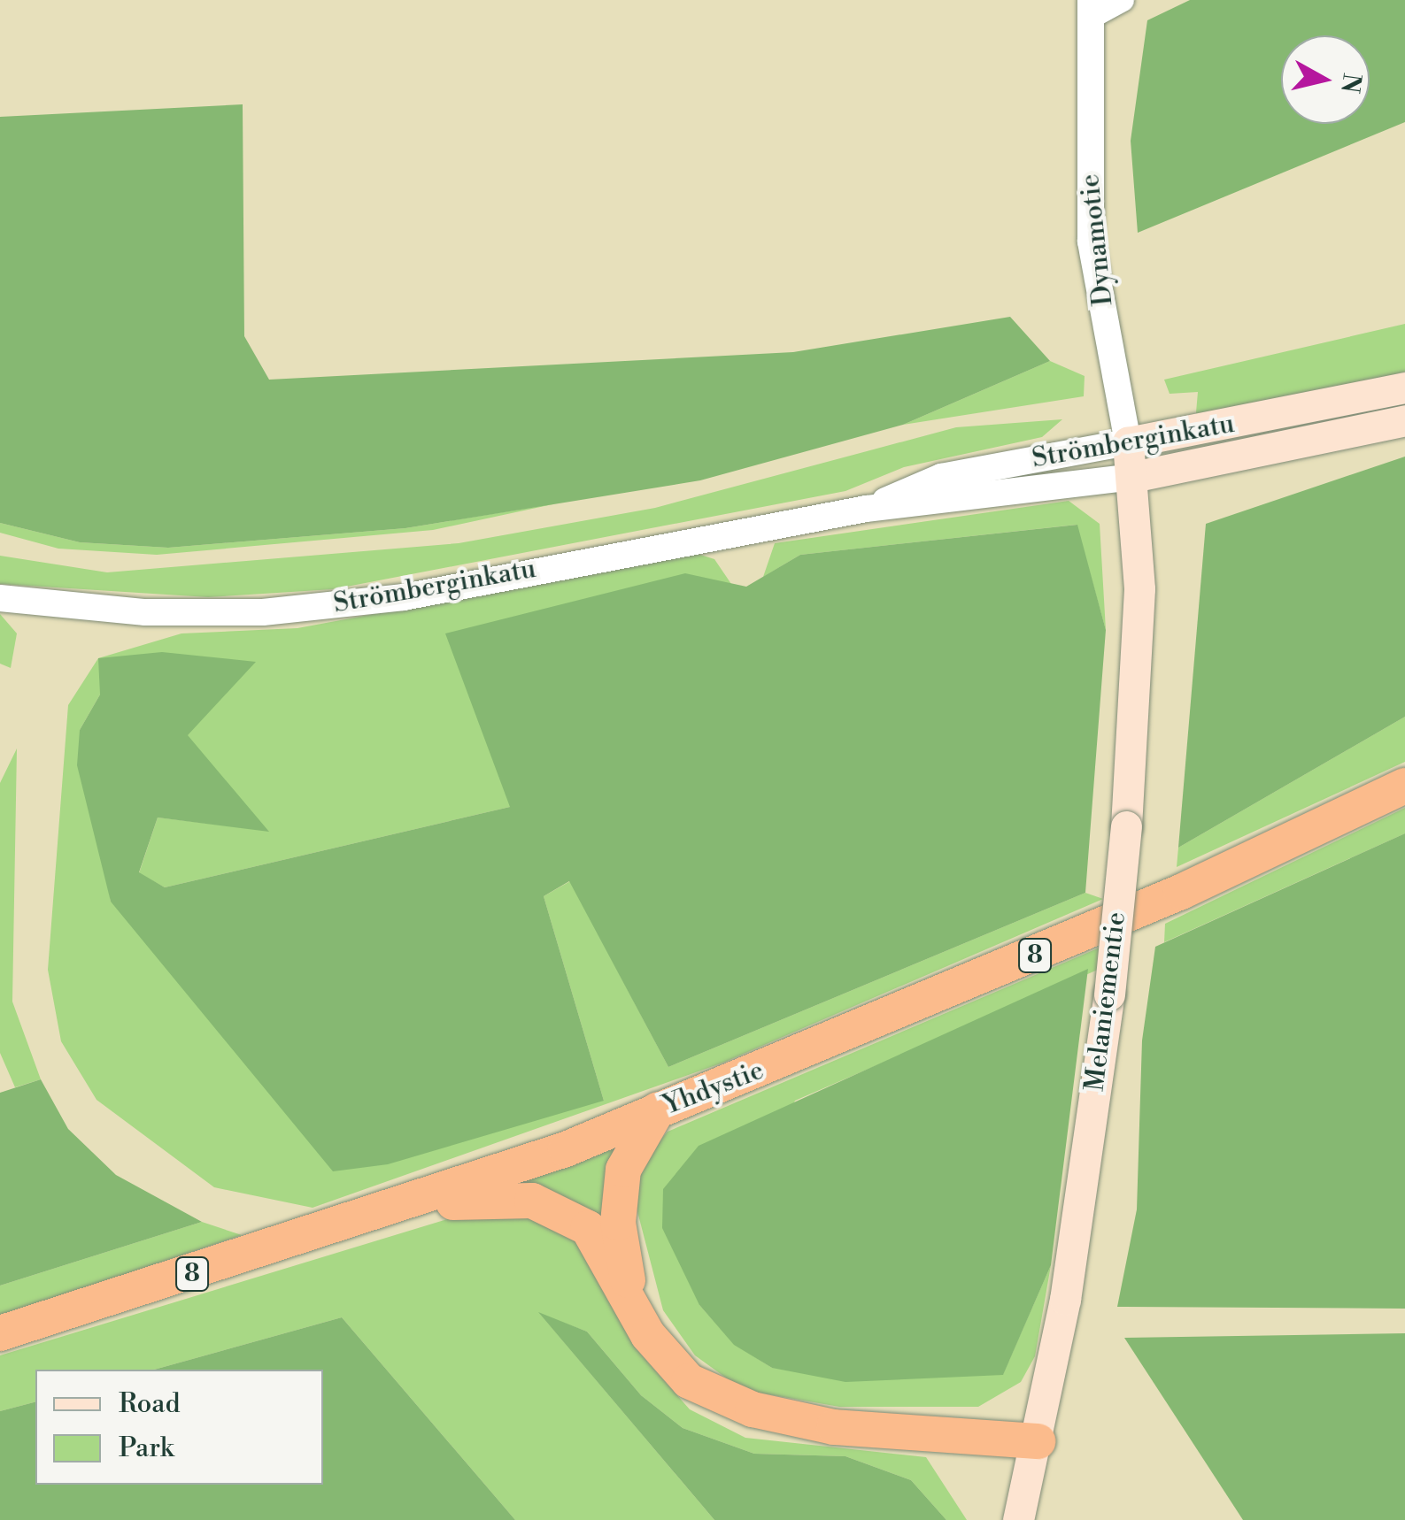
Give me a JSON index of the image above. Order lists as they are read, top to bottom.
{
  "streets": {
    "highway": ["8", "Yhdystie"],
    "main road": ["Dynamotie", "Strömberginkatu", "Melaniementie"]
  },
  "crossings": [
    ["Dynamotie", "Strömberginkatu"],
    ["Dynamotie", "Melaniementie"],
    ["Strömberginkatu", "Melaniementie"]
  ],
  "legend": ["Road", "Park"],
  "north": "right"
}
